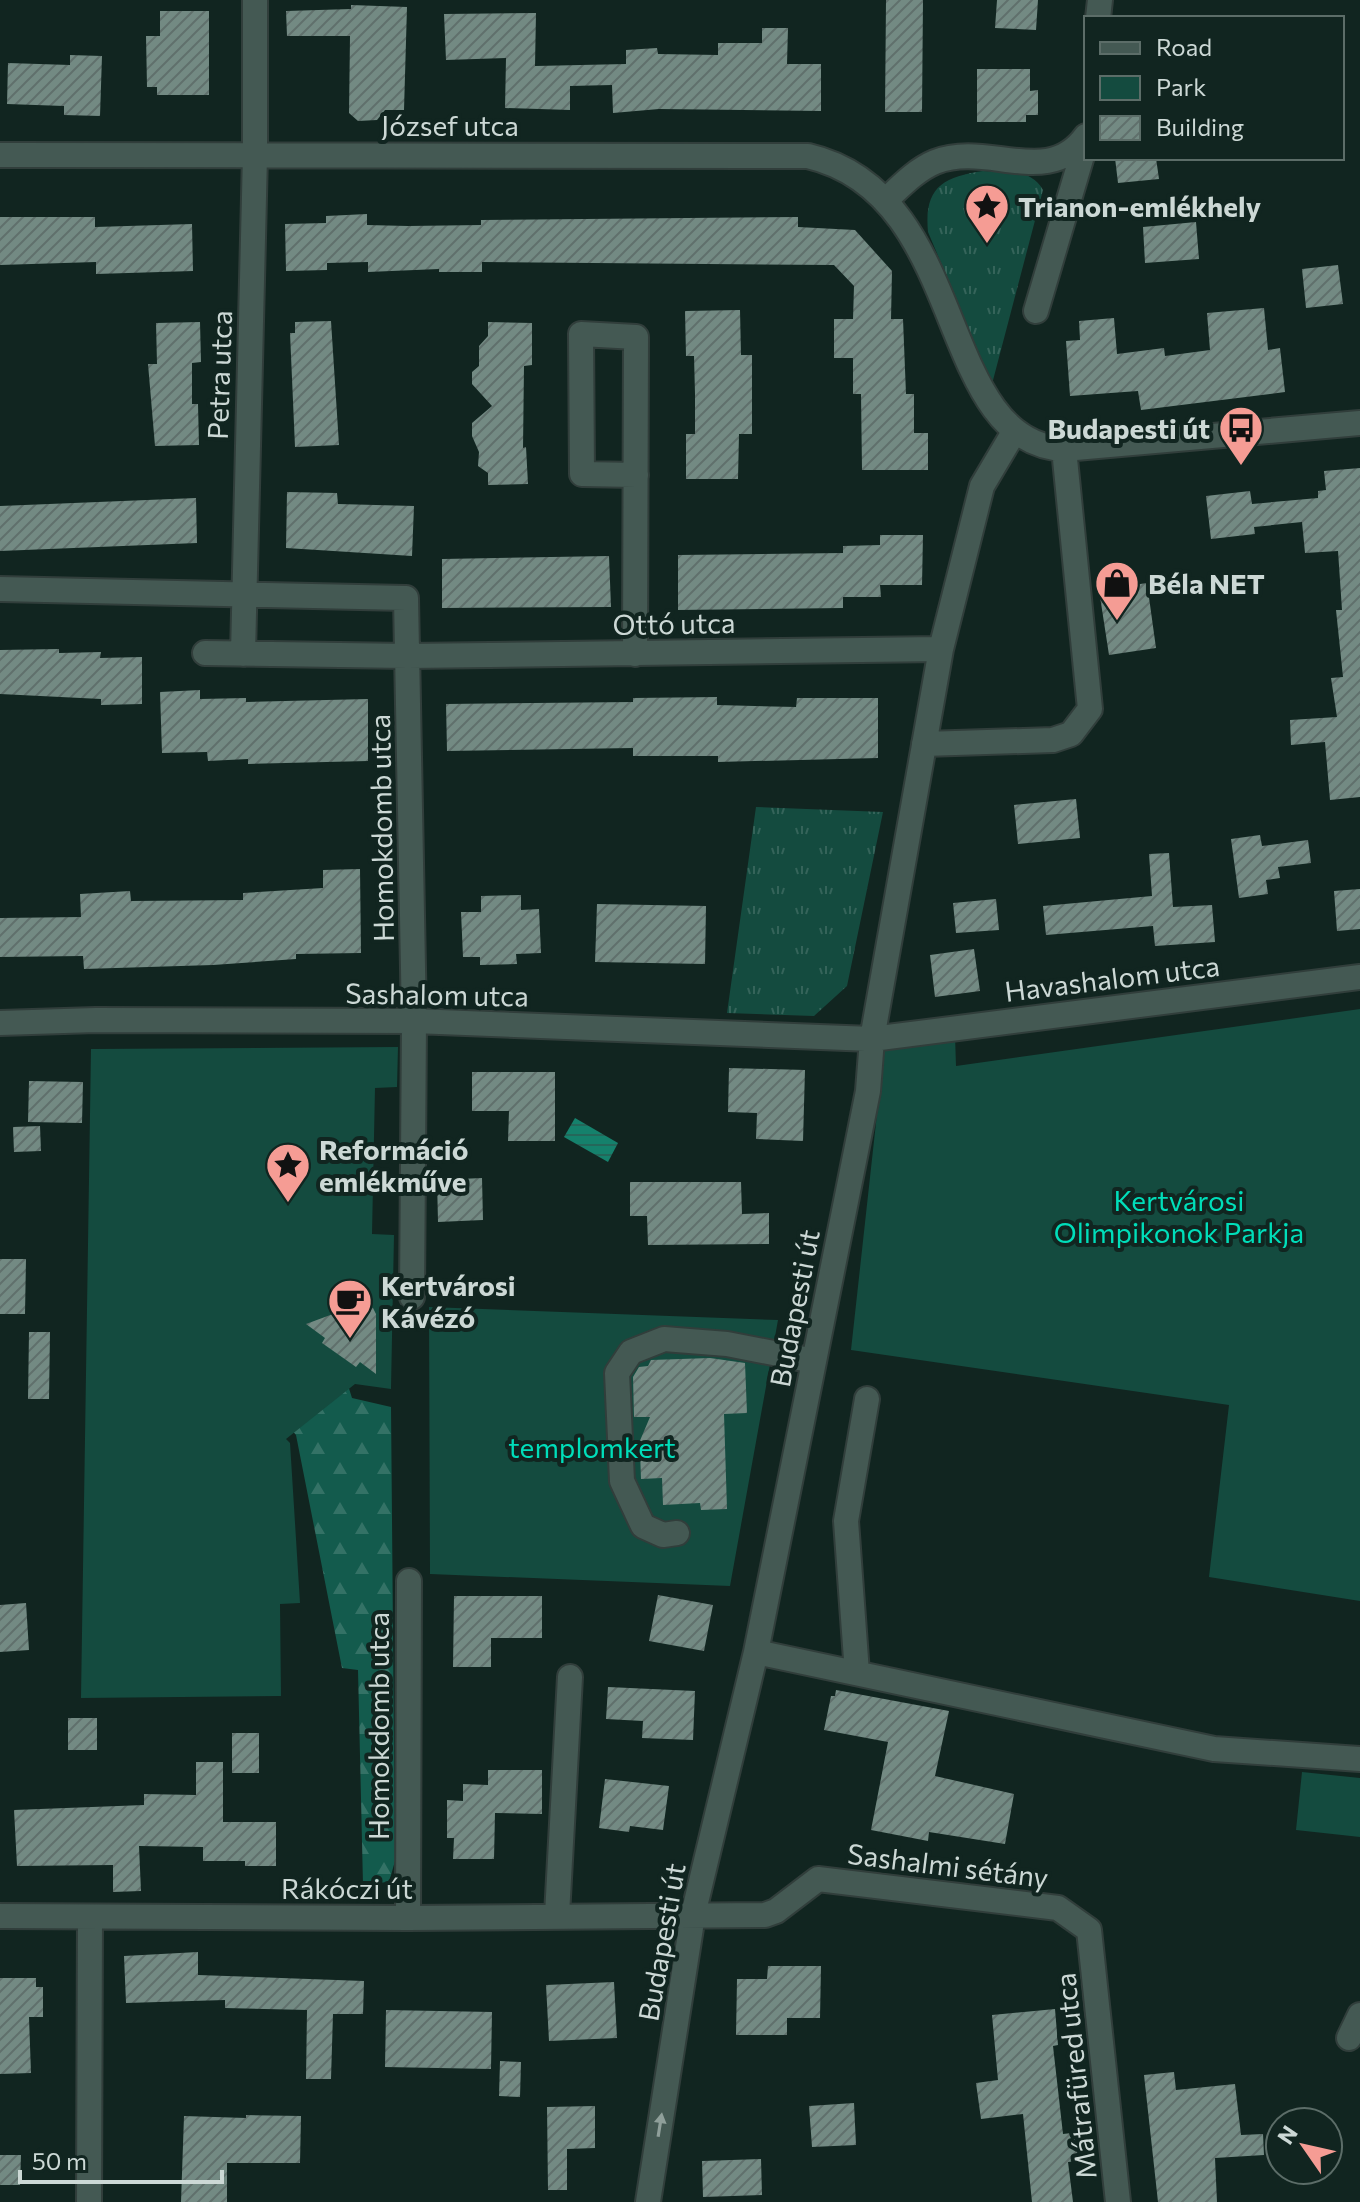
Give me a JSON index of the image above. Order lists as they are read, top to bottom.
{
  "streets": {
    "street": [
      "József utca",
      "Petra utca",
      "Ottó utca",
      "Homokdomb utca",
      "Havashalom utca",
      "Sashalom utca",
      "Budapesti út",
      "Sashalmi sétány",
      "Rákóczi út",
      "Mátrafüred utca"
    ]
  },
  "crossings": [
    ["József utca", "Petra utca"],
    ["József utca", "Budapesti út"],
    ["Petra utca", "Ottó utca"],
    ["Petra utca", "Homokdomb utca"],
    ["Ottó utca", "Homokdomb utca"],
    ["Ottó utca", "Budapesti út"],
    ["Homokdomb utca", "Sashalom utca"],
    ["Homokdomb utca", "Rákóczi út"],
    ["Havashalom utca", "Sashalom utca"],
    ["Havashalom utca", "Budapesti út"],
    ["Sashalom utca", "Budapesti út"],
    ["Budapesti út", "Sashalmi sétány"],
    ["Budapesti út", "Rákóczi út"],
    ["Sashalmi sétány", "Rákóczi út"],
    ["Sashalmi sétány", "Mátrafüred utca"]
  ],
  "parks": ["Kertvárosi Olimpikonok Parkja", "templomkert"],
  "places": {
    "place": ["Trianon-emlékhely", "Reformáció emlékműve"],
    "bus stop": ["Budapesti út"],
    "shop": ["Béla NET"],
    "cafe": ["Kertvárosi Kávézó"]
  },
  "legend": ["Road", "Park", "Building"],
  "scale_bar": "50 m",
  "north": "top left"
}
